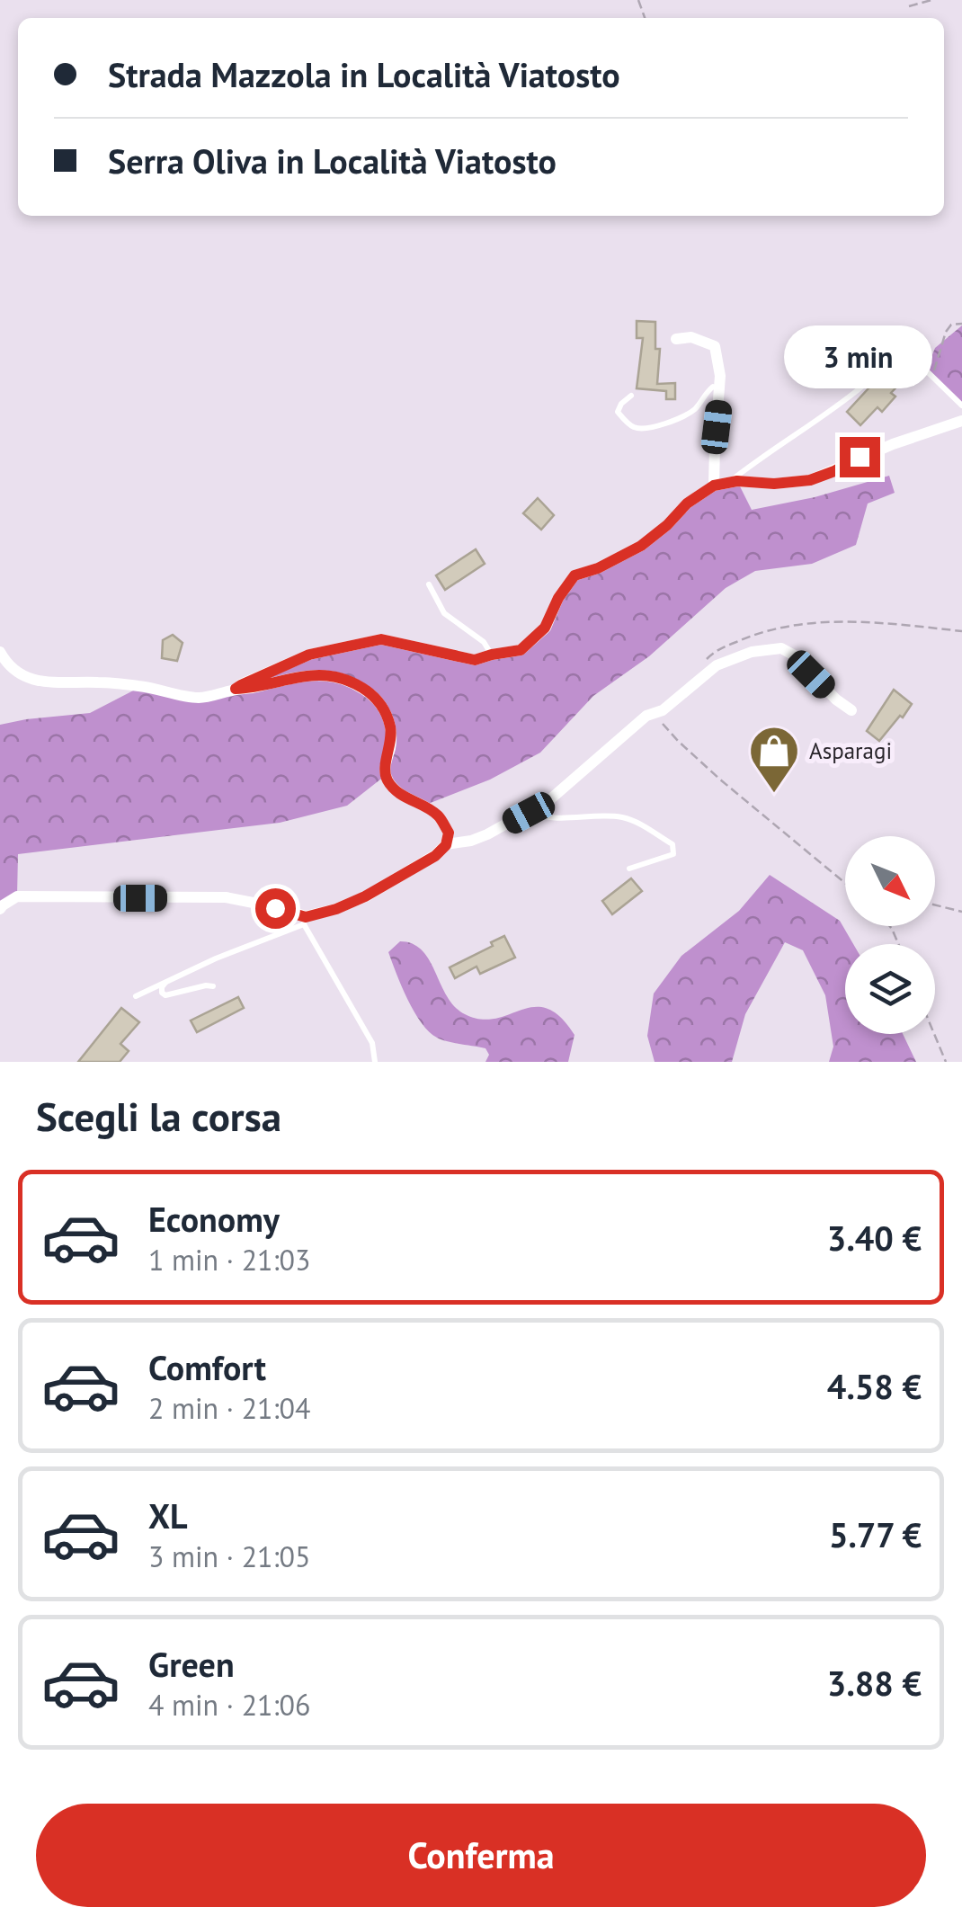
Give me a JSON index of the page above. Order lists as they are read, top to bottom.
{
  "places": {
    "shop": ["Asparagi"]
  },
  "north": "bottom right",
  "page": {
    "banner": ["Strada Mazzola in Località Viatosto", "Serra Oliva in Località Viatosto"],
    "bubble": "3 min",
    "heading": "Scegli la corsa",
    "list": [
      {
        "name": "Economy",
        "note": "1 min · 21:03",
        "value": "3.40 €"
      },
      {
        "name": "Comfort",
        "note": "2 min · 21:04",
        "value": "4.58 €"
      },
      {
        "name": "XL",
        "note": "3 min · 21:05",
        "value": "5.77 €"
      },
      {
        "name": "Green",
        "note": "4 min · 21:06",
        "value": "3.88 €"
      }
    ],
    "buttons": "Conferma"
  }
}
